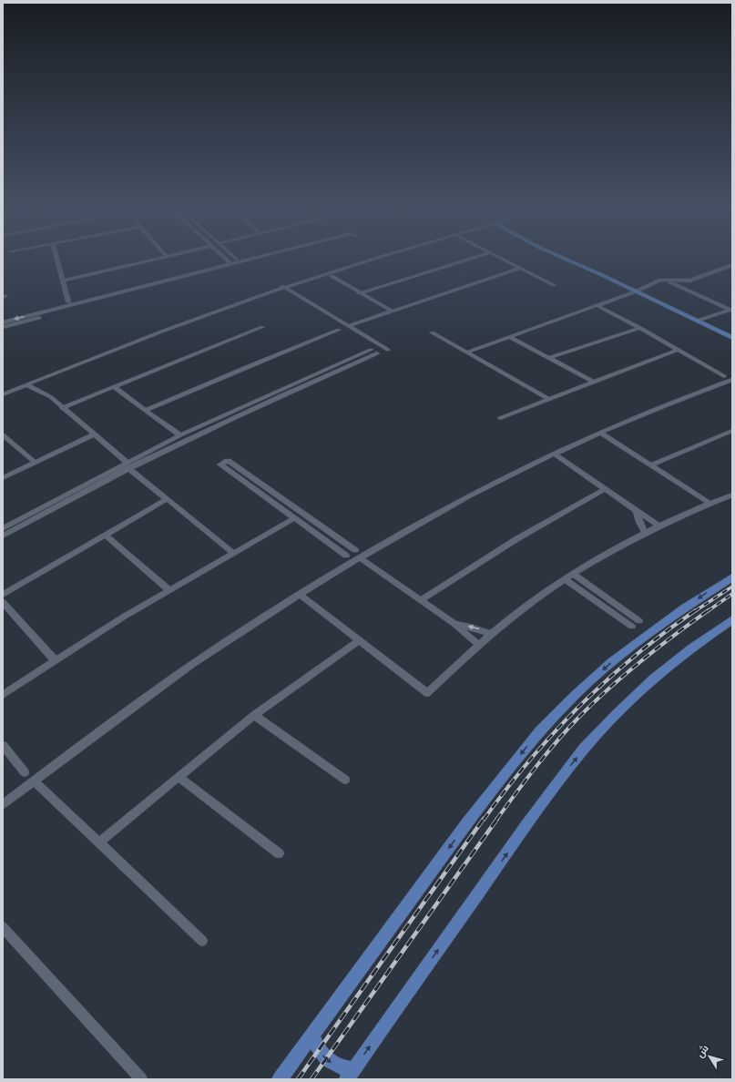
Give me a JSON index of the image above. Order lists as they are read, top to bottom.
{
  "north": "top left"
}
